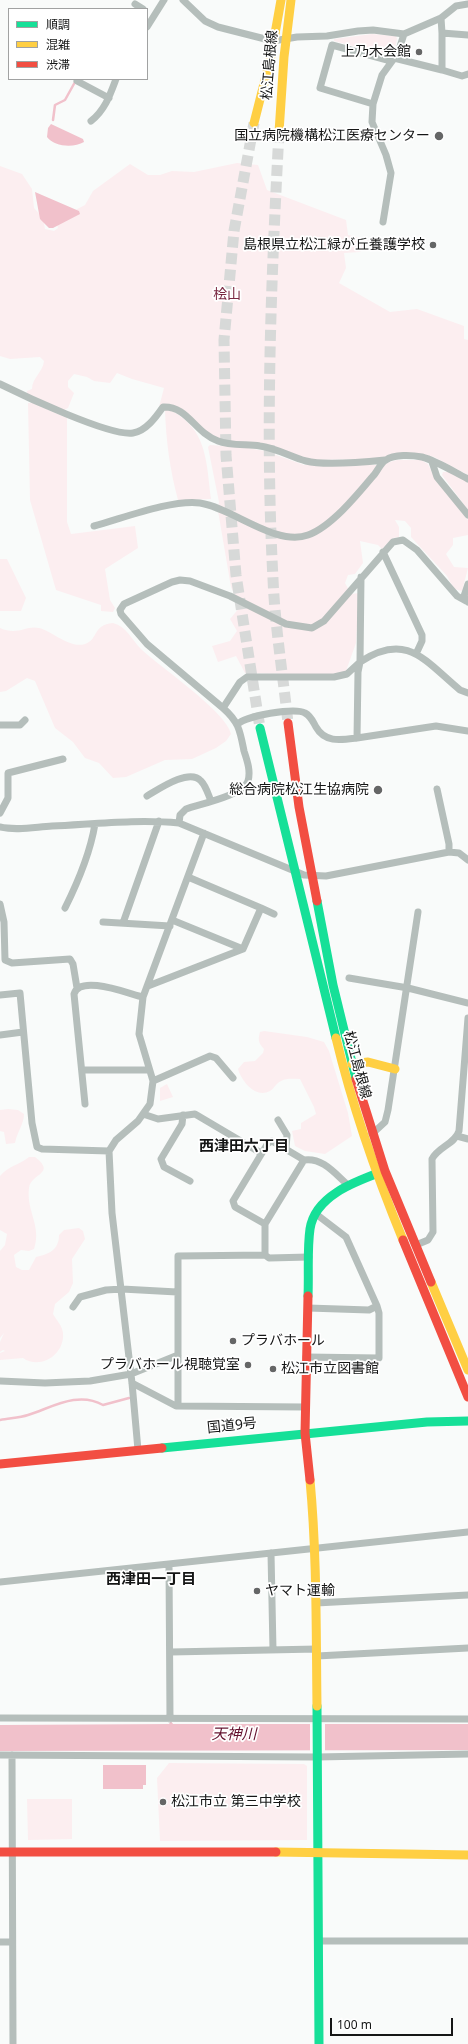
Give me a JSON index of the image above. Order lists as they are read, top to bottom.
{
  "streets": {
    "main road": ["松江島根線", "国道9号"]
  },
  "districts": ["西津田六丁目", "西津田一丁目"],
  "water": ["天神川"],
  "parks": ["桧山"],
  "places": [
    "上乃木会館",
    "国立病院機構松江医療センター",
    "島根県立松江緑が丘養護学校",
    "総合病院松江生協病院",
    "プラバホール",
    "プラバホール視聴覚室",
    "松江市立図書館",
    "ヤマト運輸",
    "松江市立 第三中学校"
  ],
  "legend": ["順調", "混雑", "渋滞"],
  "scale_bar": "100 m"
}
